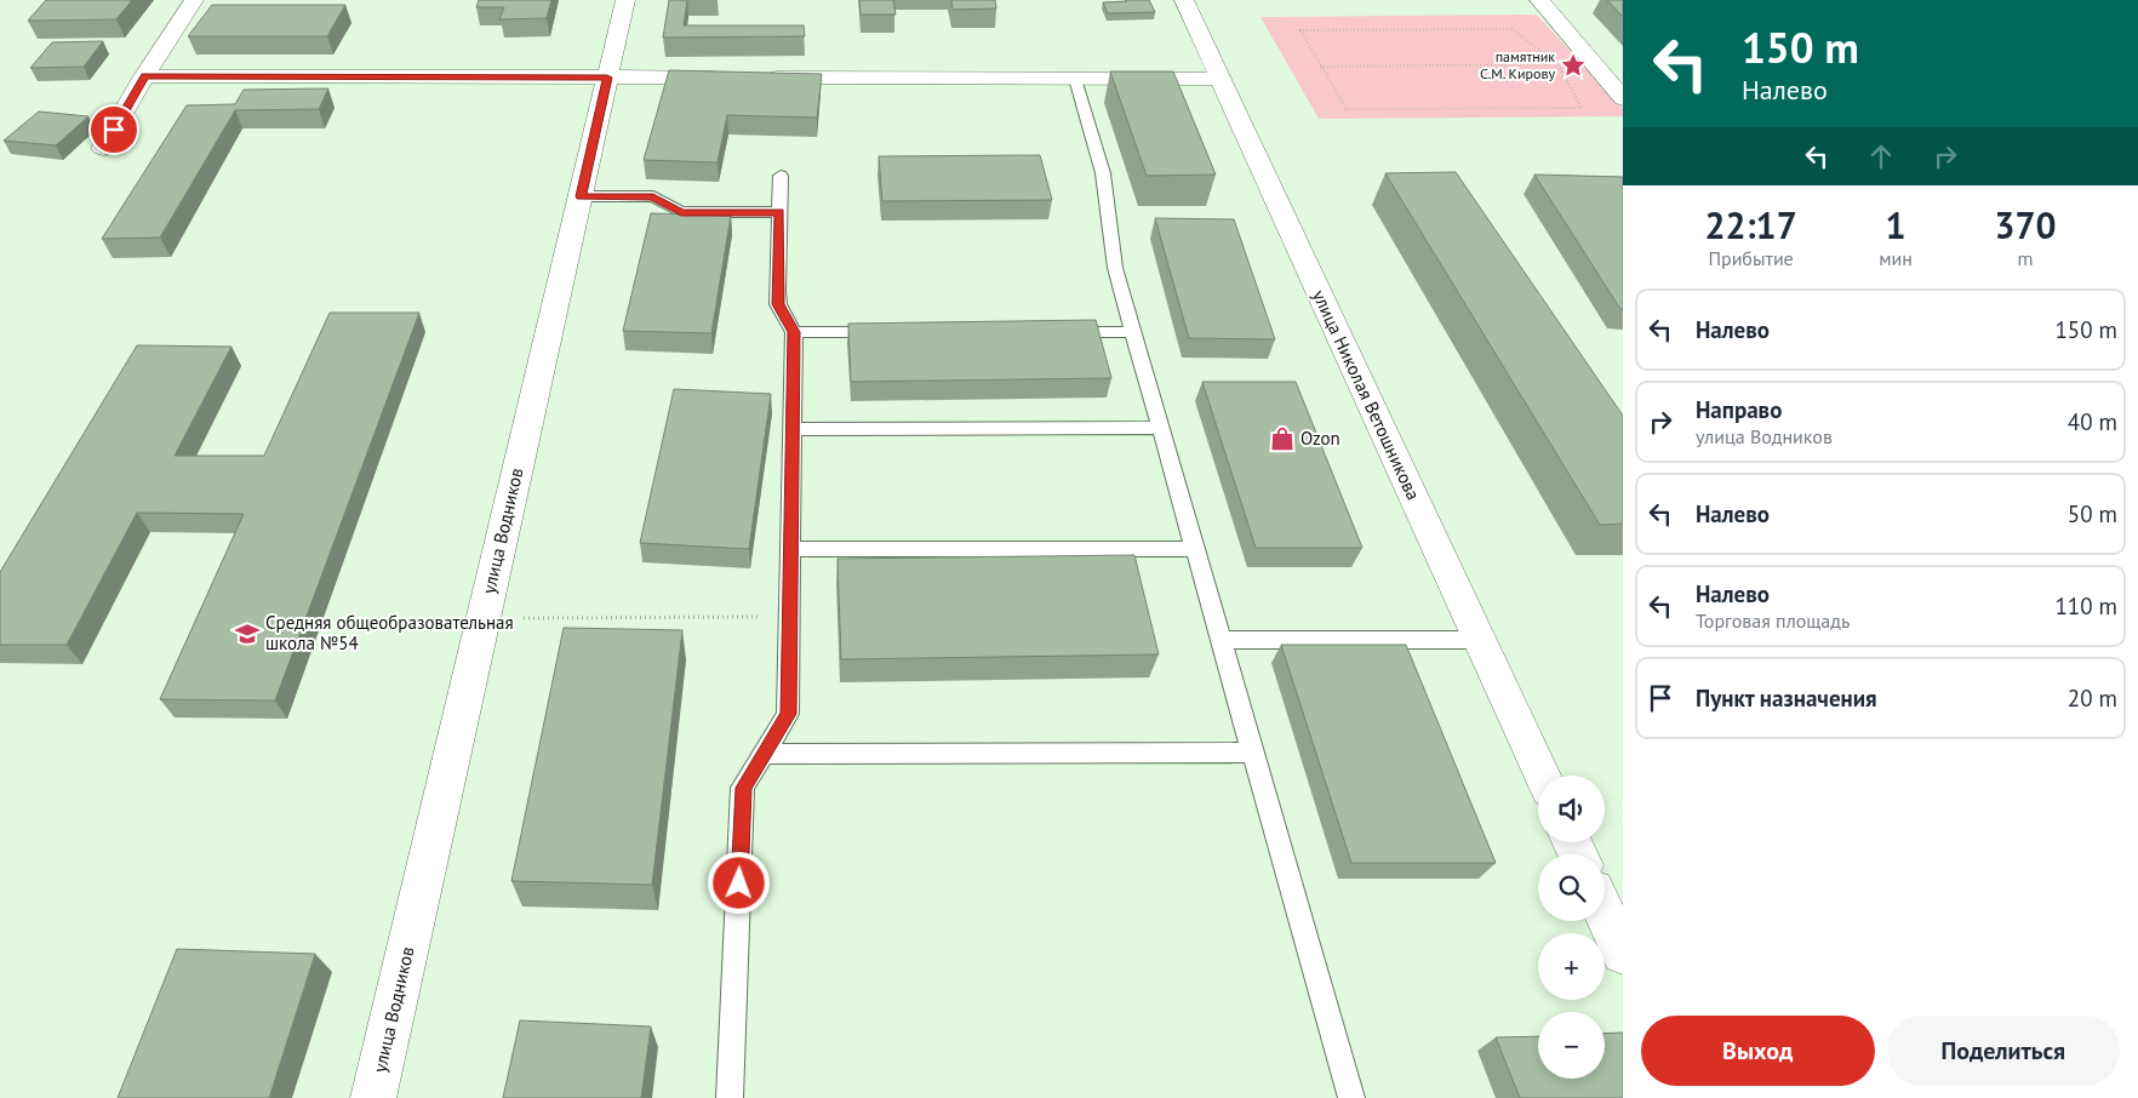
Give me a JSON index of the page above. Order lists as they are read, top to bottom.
{
  "streets": {
    "street": ["улица Николая Ветошникова", "улица Водников"]
  },
  "places": {
    "place": ["памятник С.М. Кирову"],
    "shop": ["Ozon"],
    "school or university": ["Средняя общеобразовательная школа №54"]
  },
  "page": {
    "turn": ["150 m", "Налево"],
    "eta": [
      "22:17",
      "Прибытие",
      "1",
      "мин",
      "370",
      "m"
    ],
    "list": [
      {
        "name": "Налево",
        "value": "150 m"
      },
      {
        "name": "Направо",
        "note": "улица Водников",
        "value": "40 m"
      },
      {
        "name": "Налево",
        "value": "50 m"
      },
      {
        "name": "Налево",
        "note": "Торговая площадь",
        "value": "110 m"
      },
      {
        "name": "Пункт назначения",
        "value": "20 m"
      }
    ],
    "map_buttons": ["+", "−"],
    "buttons": ["Выход", "Поделиться"]
  }
}
